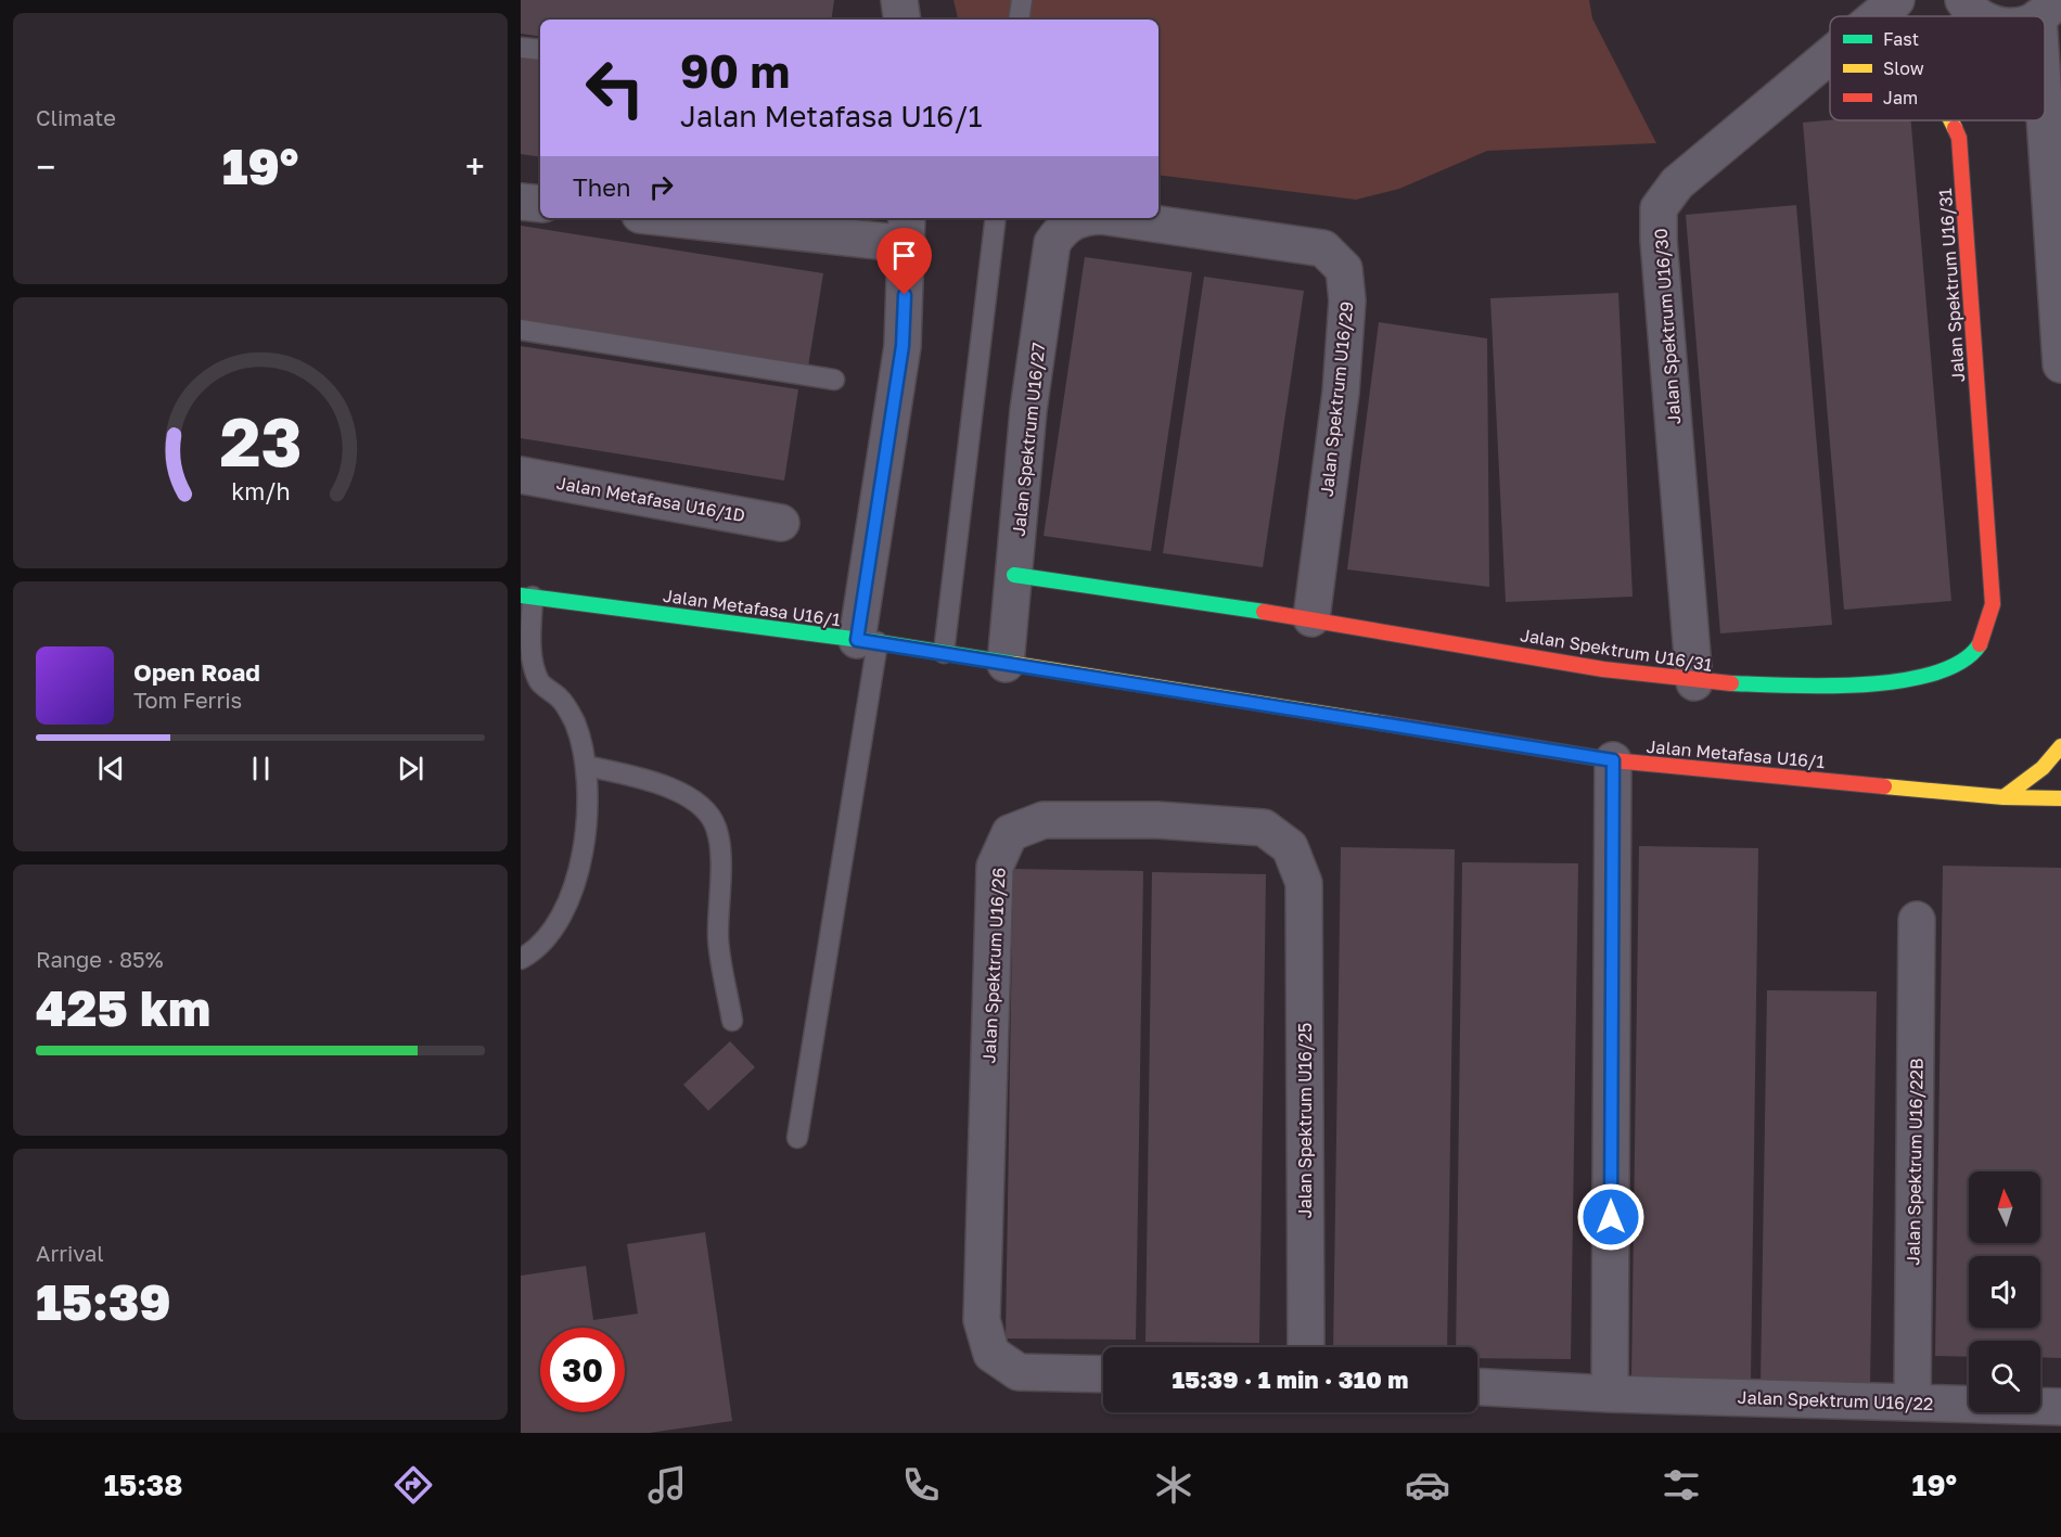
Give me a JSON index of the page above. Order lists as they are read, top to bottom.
{
  "streets": {
    "street": [
      "Jalan Spektrum U16/31",
      "Jalan Spektrum U16/30",
      "Jalan Spektrum U16/29",
      "Jalan Spektrum U16/27",
      "Jalan Metafasa U16/1D",
      "Jalan Metafasa U16/1",
      "Jalan Spektrum U16/26",
      "Jalan Spektrum U16/25",
      "Jalan Spektrum U16/22B",
      "Jalan Spektrum U16/22"
    ]
  },
  "crossings": [
    ["Jalan Spektrum U16/31", "Jalan Spektrum U16/30"],
    ["Jalan Spektrum U16/31", "Jalan Spektrum U16/29"],
    ["Jalan Spektrum U16/31", "Jalan Spektrum U16/27"],
    ["Jalan Spektrum U16/29", "Jalan Spektrum U16/27"],
    ["Jalan Spektrum U16/27", "Jalan Metafasa U16/1"],
    ["Jalan Spektrum U16/26", "Jalan Spektrum U16/25"],
    ["Jalan Spektrum U16/22B", "Jalan Spektrum U16/22"]
  ],
  "legend": ["Fast", "Slow", "Jam"],
  "north": "top",
  "page": {
    "tile": [
      "Climate",
      ["Range · 85%", "425 km"],
      ["Arrival", "15:39"]
    ],
    "turn": ["90 m", "Jalan Metafasa U16/1"],
    "heat": ["−", "19°", "+"],
    "then": "Then",
    "song": ["Open Road", "Tom Ferris"],
    "limit": "30",
    "trip": "15:39 · 1 min · 310 m",
    "tabs": ["15:38", "19°"],
    "gauge": ["23", "km/h"]
  }
}
